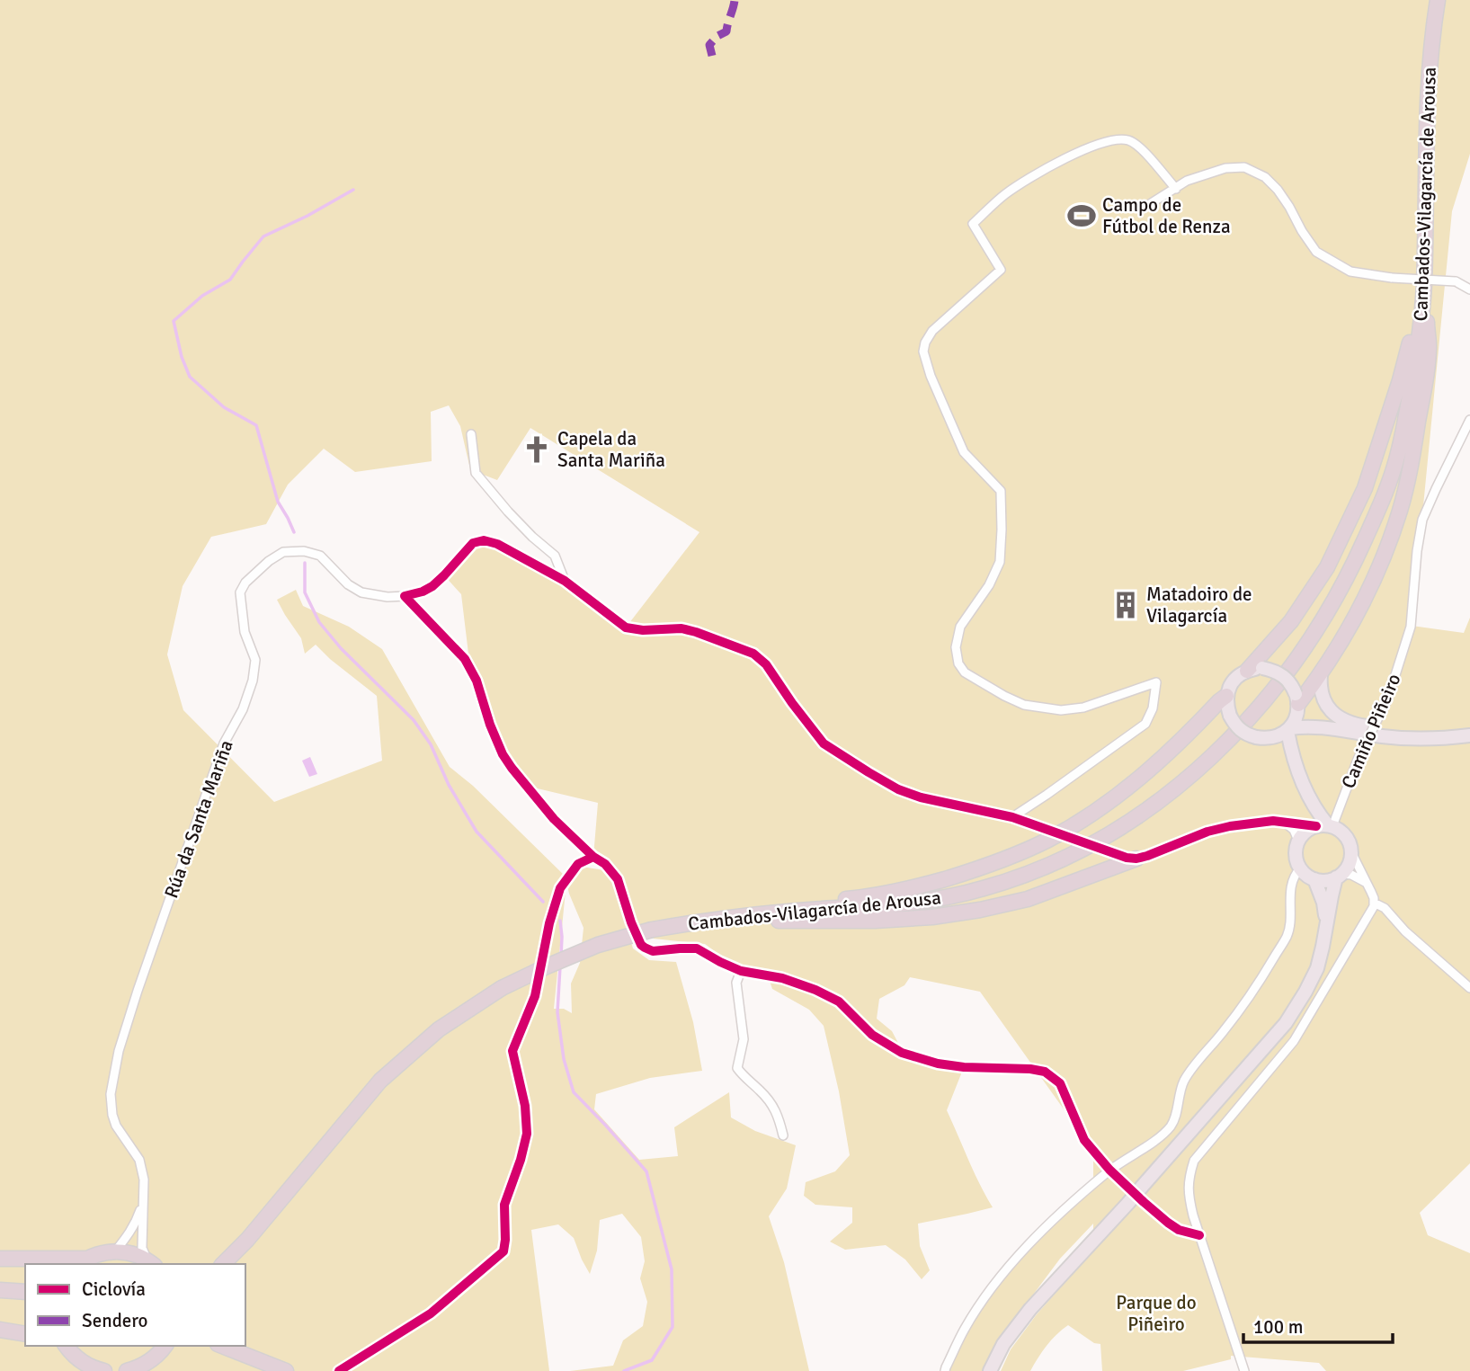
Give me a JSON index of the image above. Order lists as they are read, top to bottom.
{
  "streets": {
    "highway": ["Cambados-Vilagarcía de Arousa"],
    "street": ["Camiño Piñeiro", "Rúa da Santa Mariña"]
  },
  "parks": ["Parque do Piñeiro"],
  "places": {
    "sports": ["Campo de Fútbol de Renza"],
    "church": ["Capela da Santa Mariña"],
    "building": ["Matadoiro de Vilagarcía"]
  },
  "legend": ["Ciclovía", "Sendero"],
  "scale_bar": "100 m"
}
